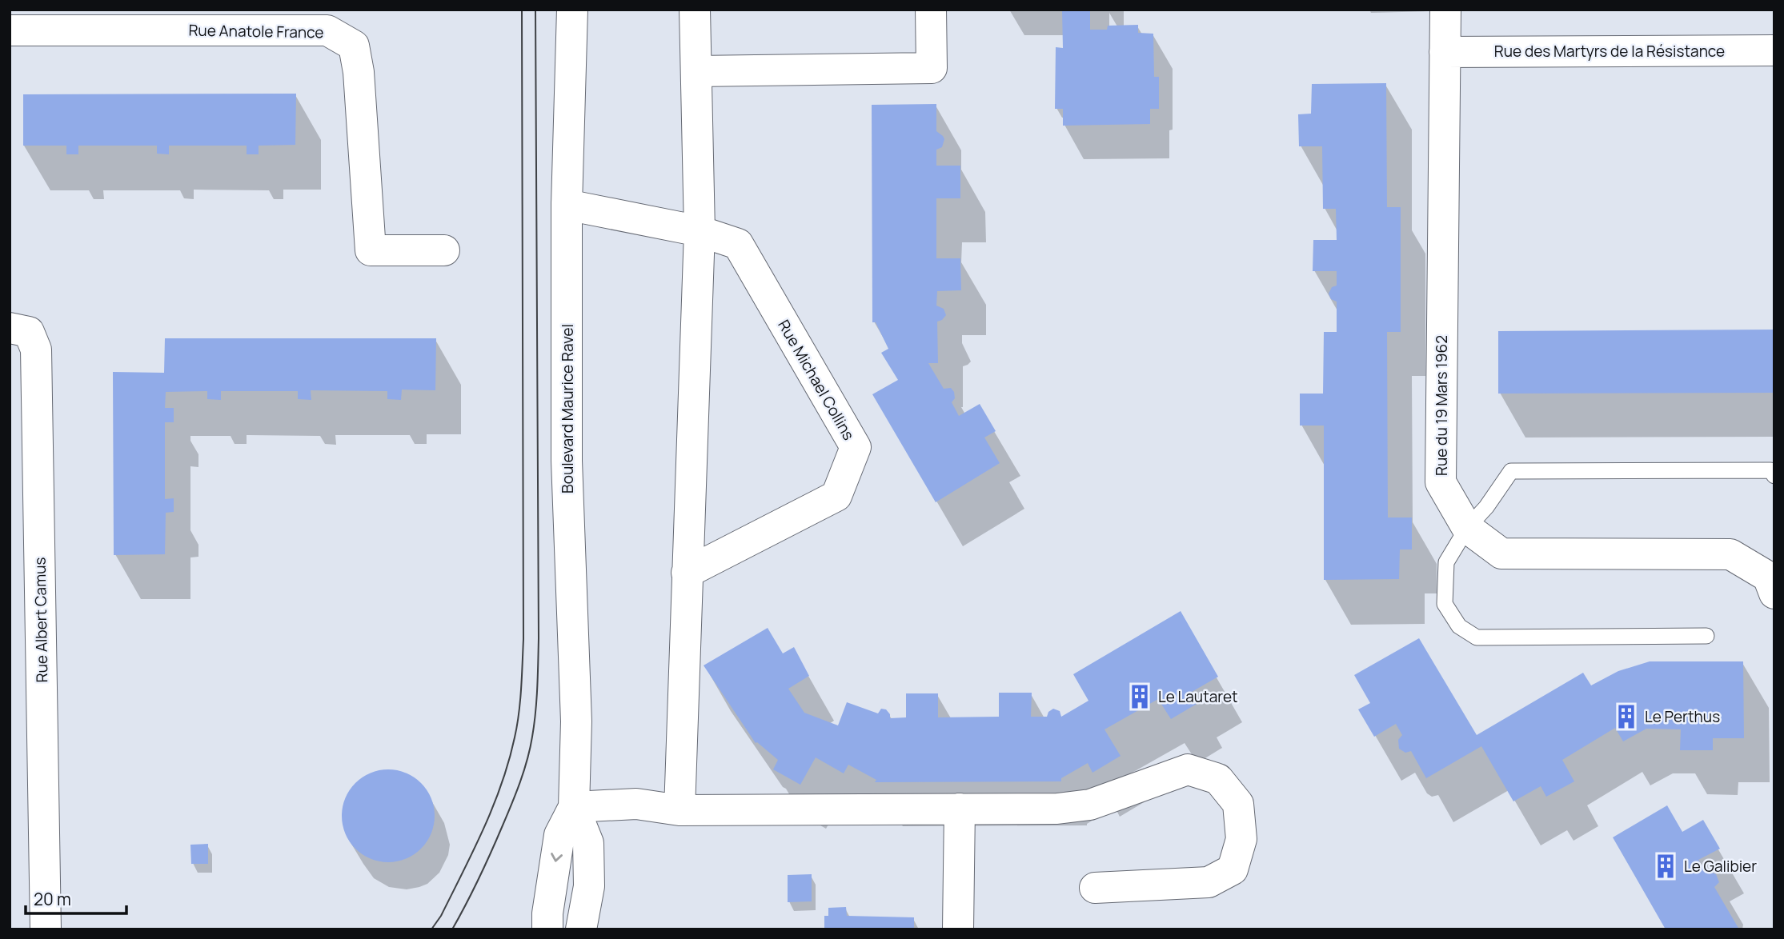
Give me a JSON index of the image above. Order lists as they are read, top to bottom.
{
  "streets": {
    "street": [
      "Rue Anatole France",
      "Rue des Martyrs de la Résistance",
      "Rue Michael Collins",
      "Rue du 19 Mars 1962",
      "Boulevard Maurice Ravel",
      "Rue Albert Camus"
    ]
  },
  "crossings": [
    ["Rue des Martyrs de la Résistance", "Rue du 19 Mars 1962"],
    ["Rue Michael Collins", "Boulevard Maurice Ravel"]
  ],
  "places": {
    "building": ["Le Lautaret", "Le Perthus", "Le Galibier"]
  },
  "scale_bar": "20 m"
}
